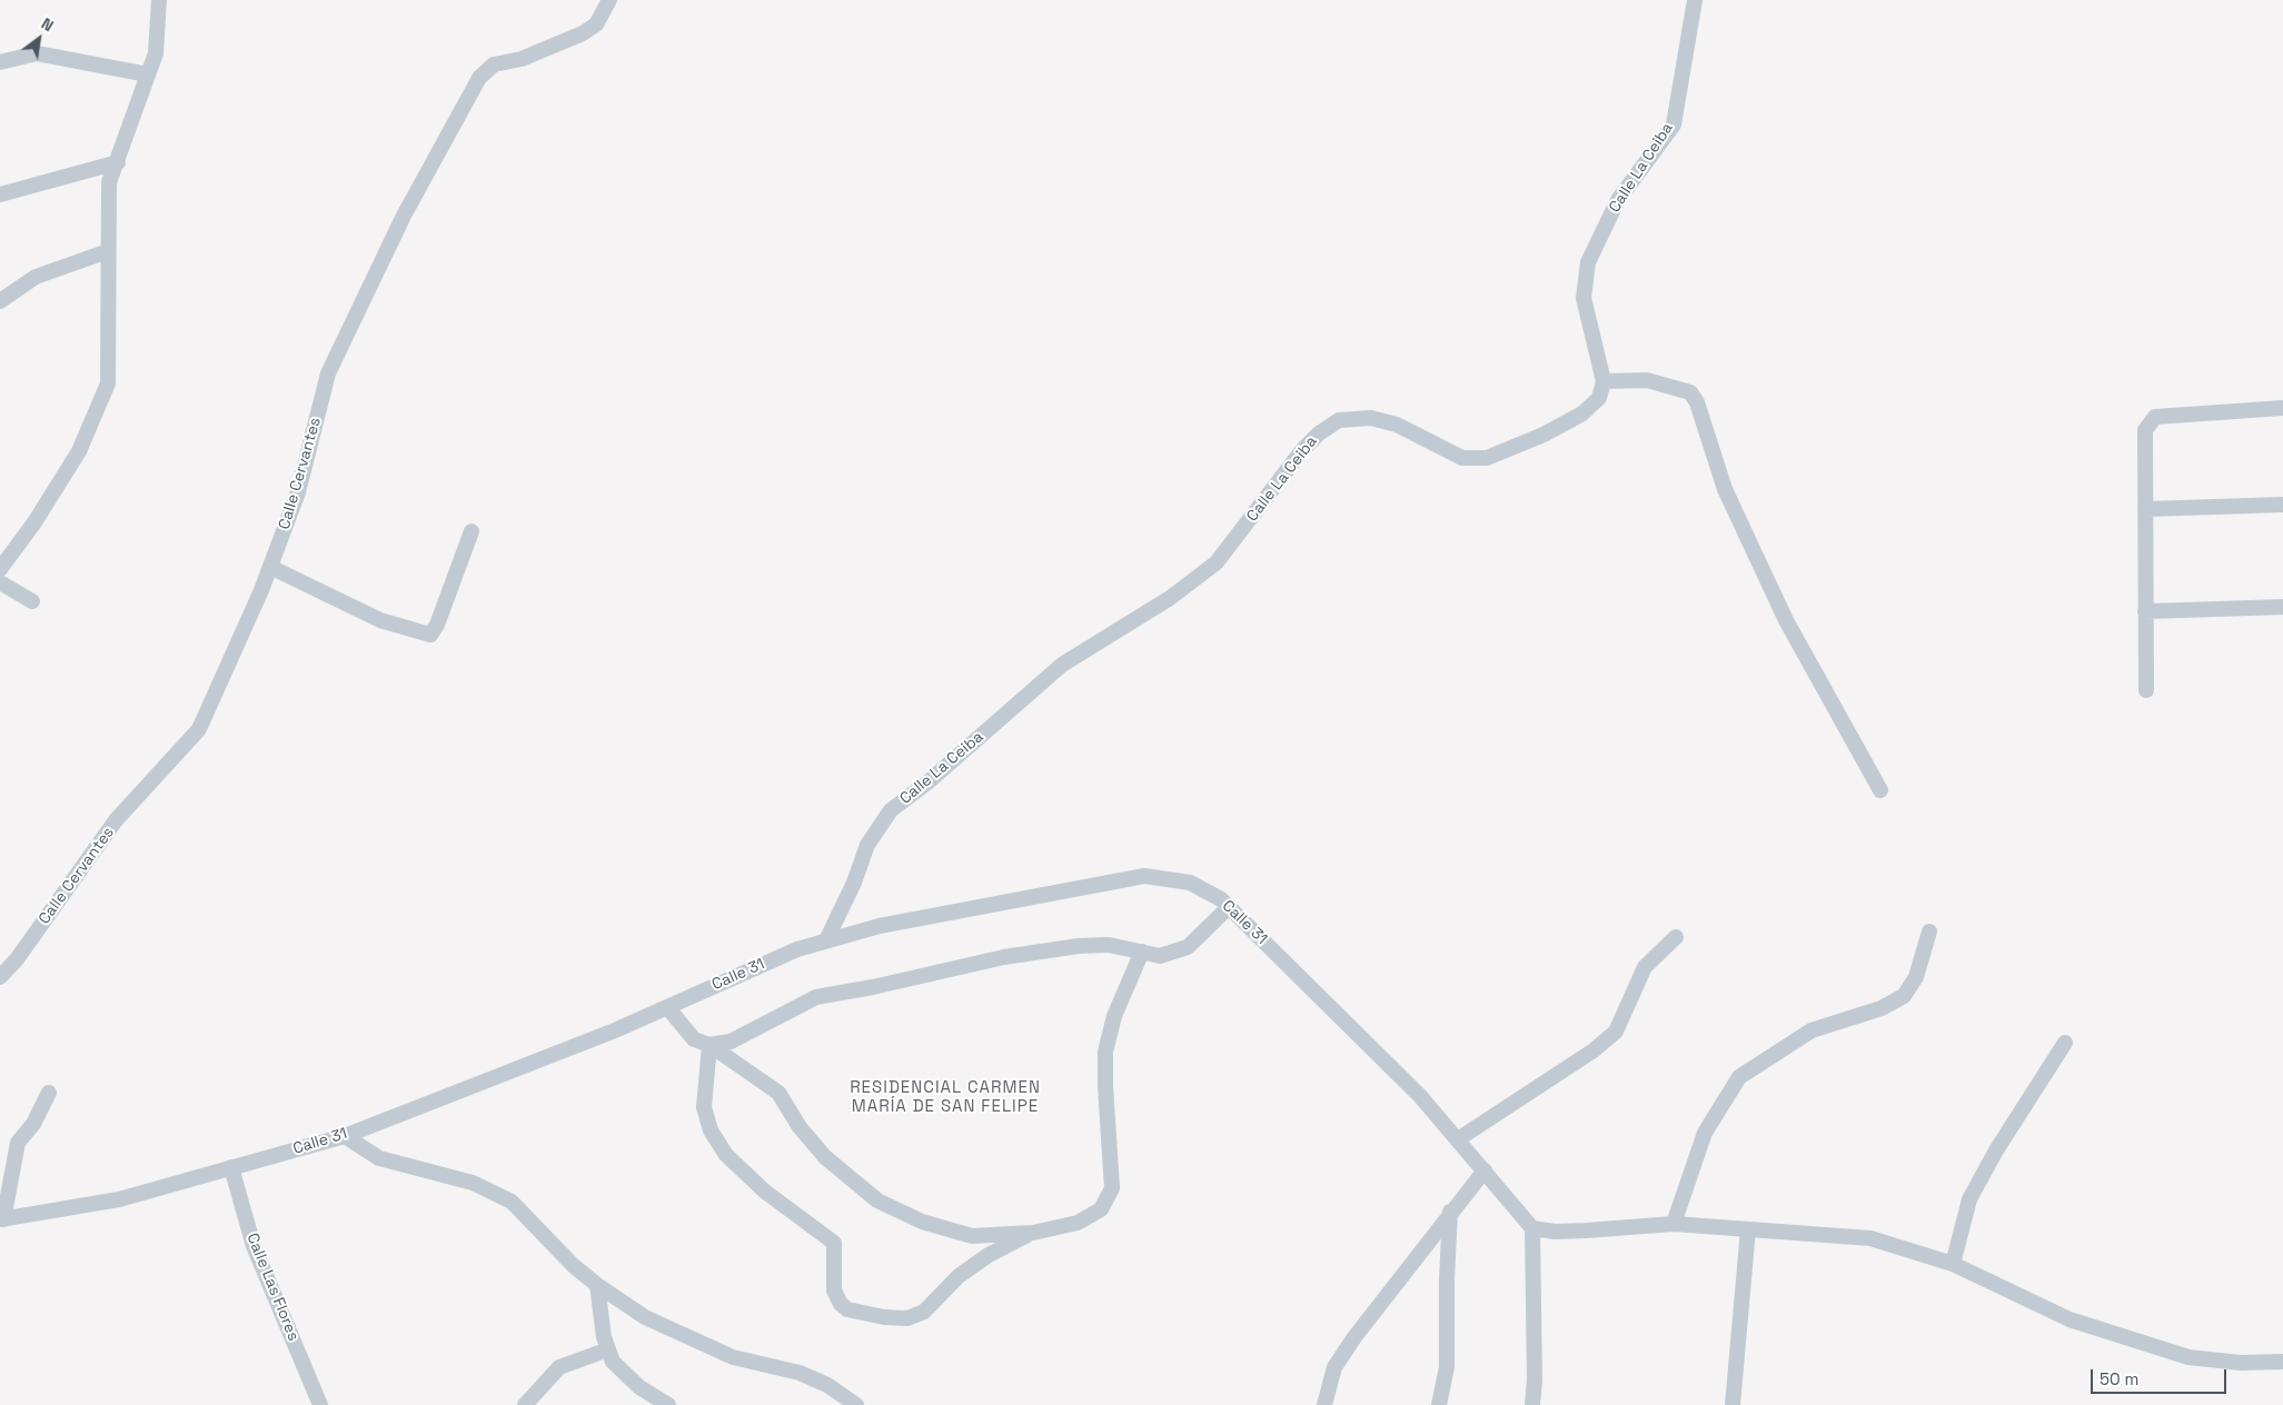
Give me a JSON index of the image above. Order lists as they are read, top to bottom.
{
  "streets": {
    "street": [
      "Calle La Ceiba",
      "Calle Cervantes",
      "Calle 31",
      "Calle Las Flores"
    ]
  },
  "crossings": [
    ["Calle La Ceiba", "Calle 31"],
    ["Calle 31", "Calle Las Flores"]
  ],
  "districts": ["RESIDENCIAL CARMEN MARÍA DE SAN FELIPE"],
  "scale_bar": "50 m",
  "north": "top right"
}
